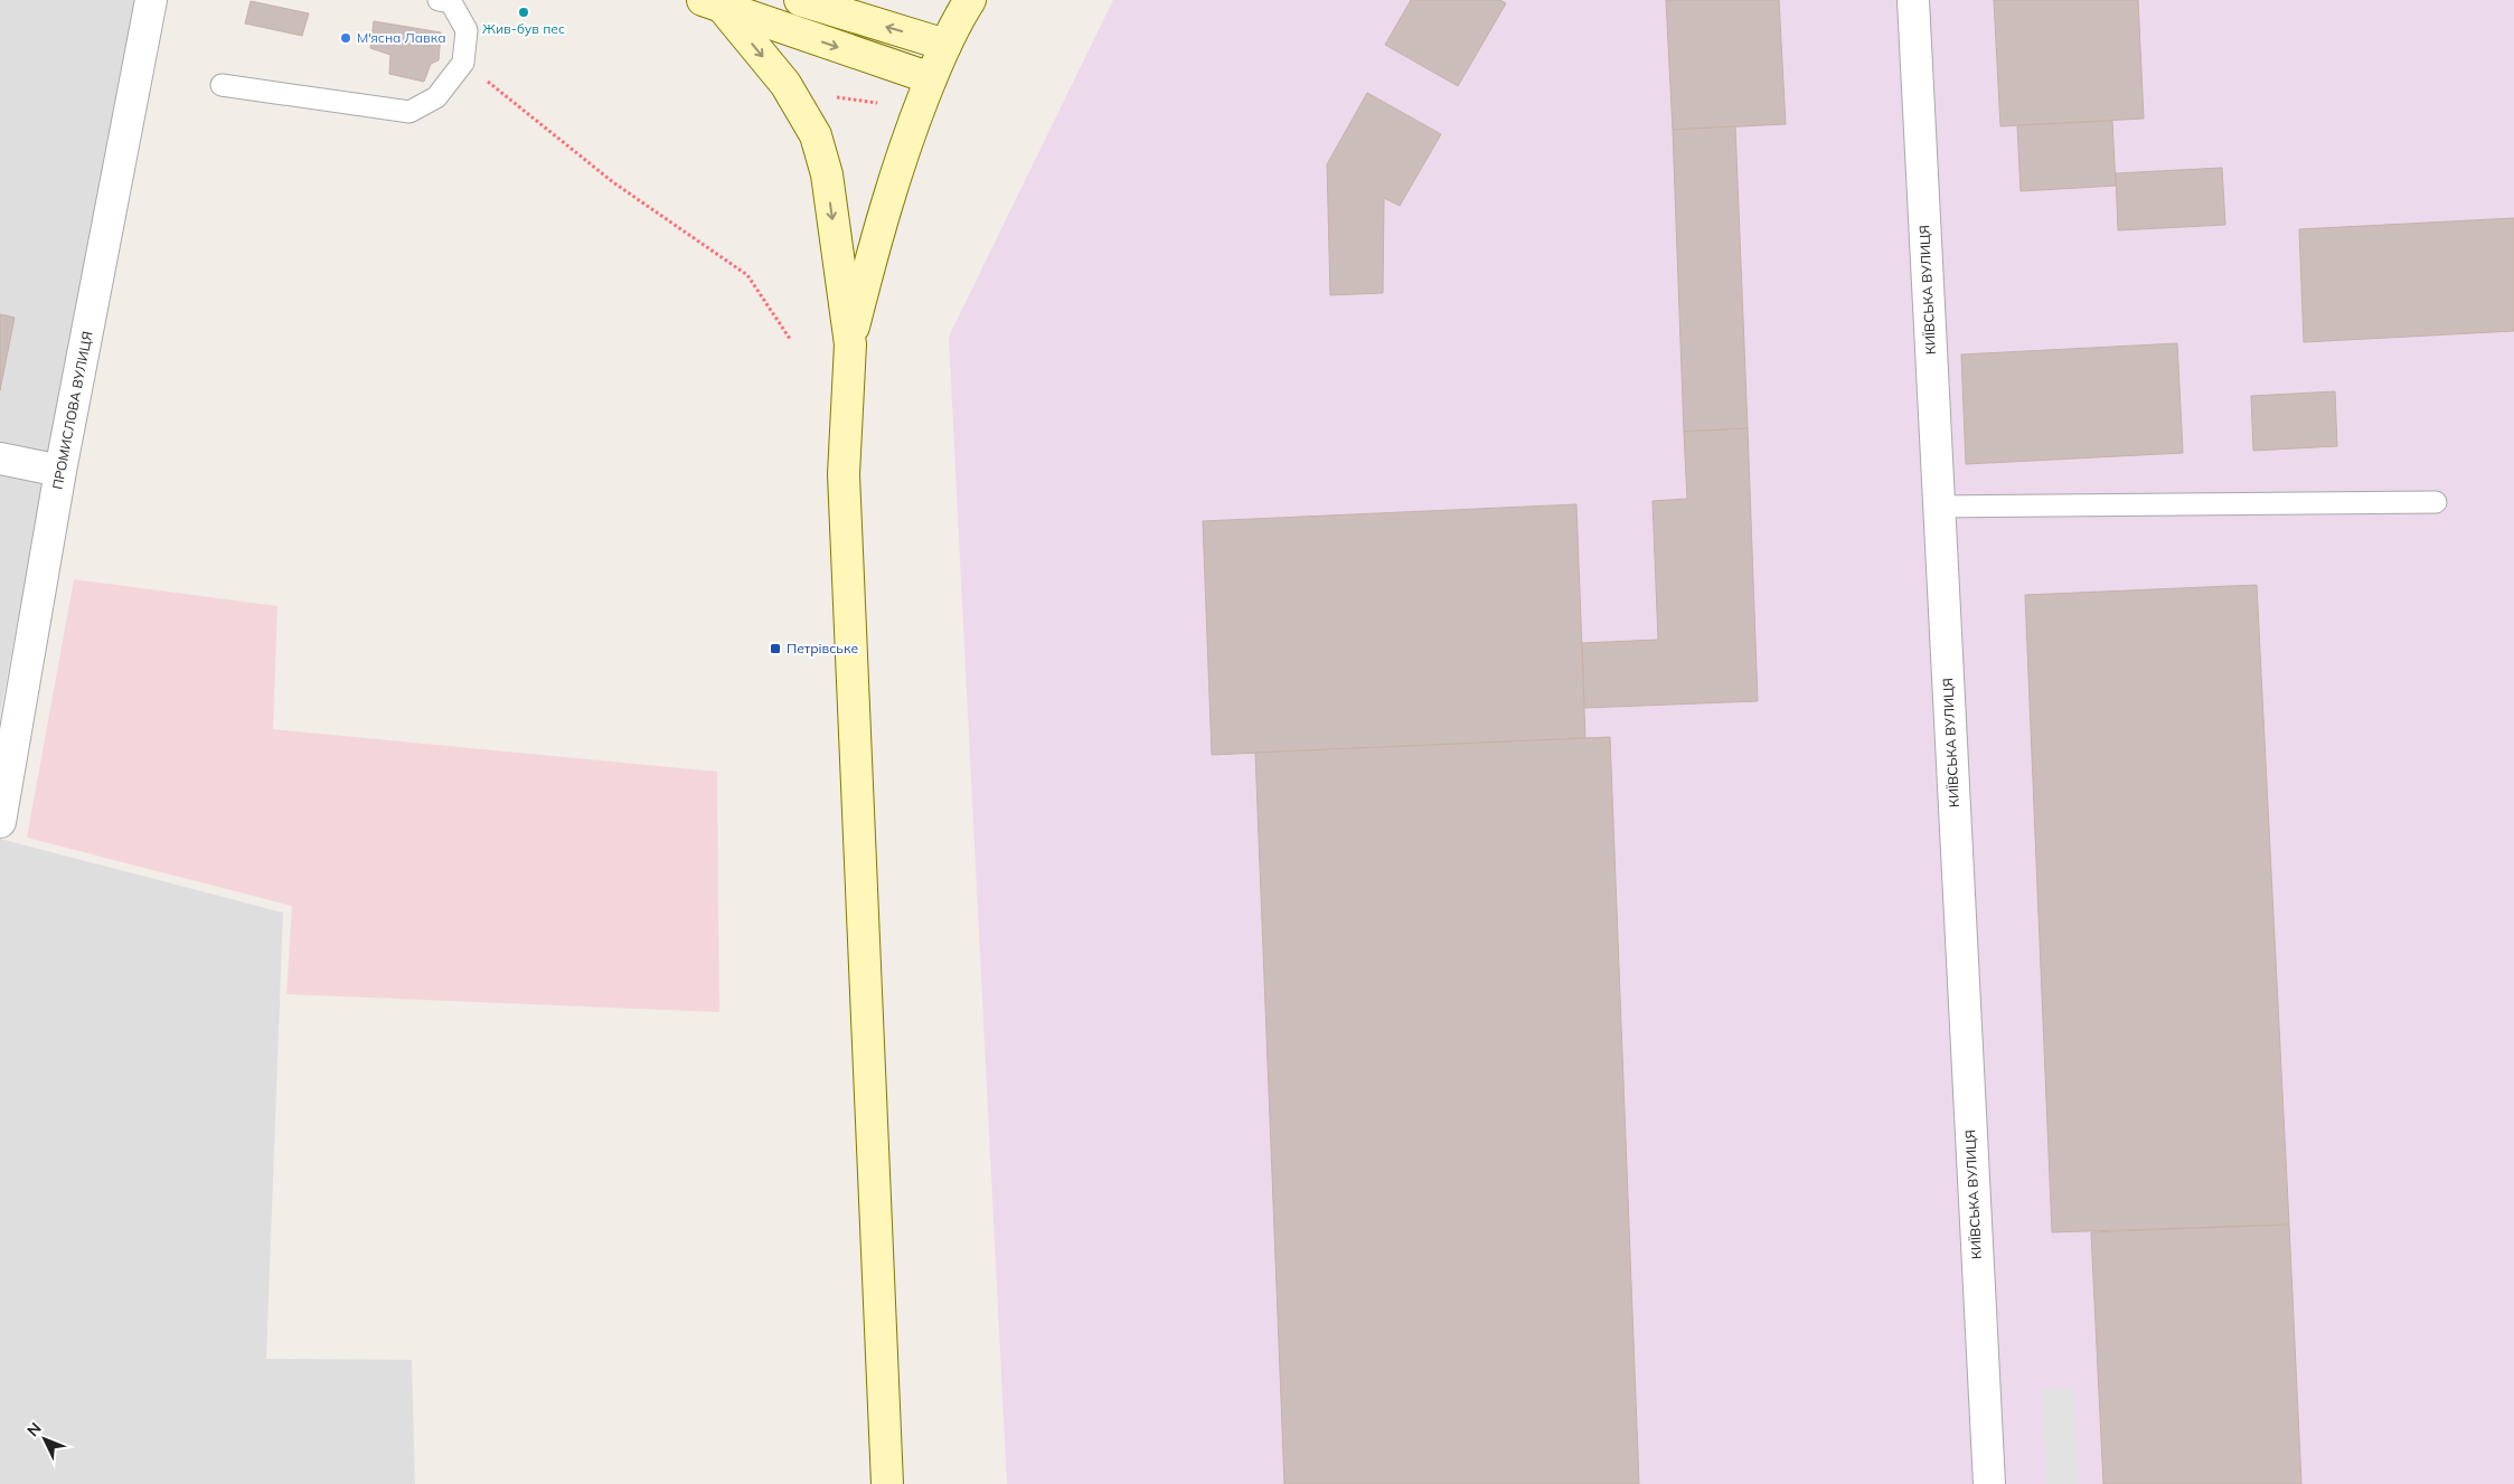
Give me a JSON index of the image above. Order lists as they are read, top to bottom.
{
  "streets": {
    "street": ["КИЇВСЬКА ВУЛИЦЯ", "ПРОМИСЛОВА ВУЛИЦЯ"]
  },
  "places": {
    "other": ["Жив-був пес", "М'ясна Лавка"],
    "transit": ["Петрівське"]
  },
  "north": "top left"
}
